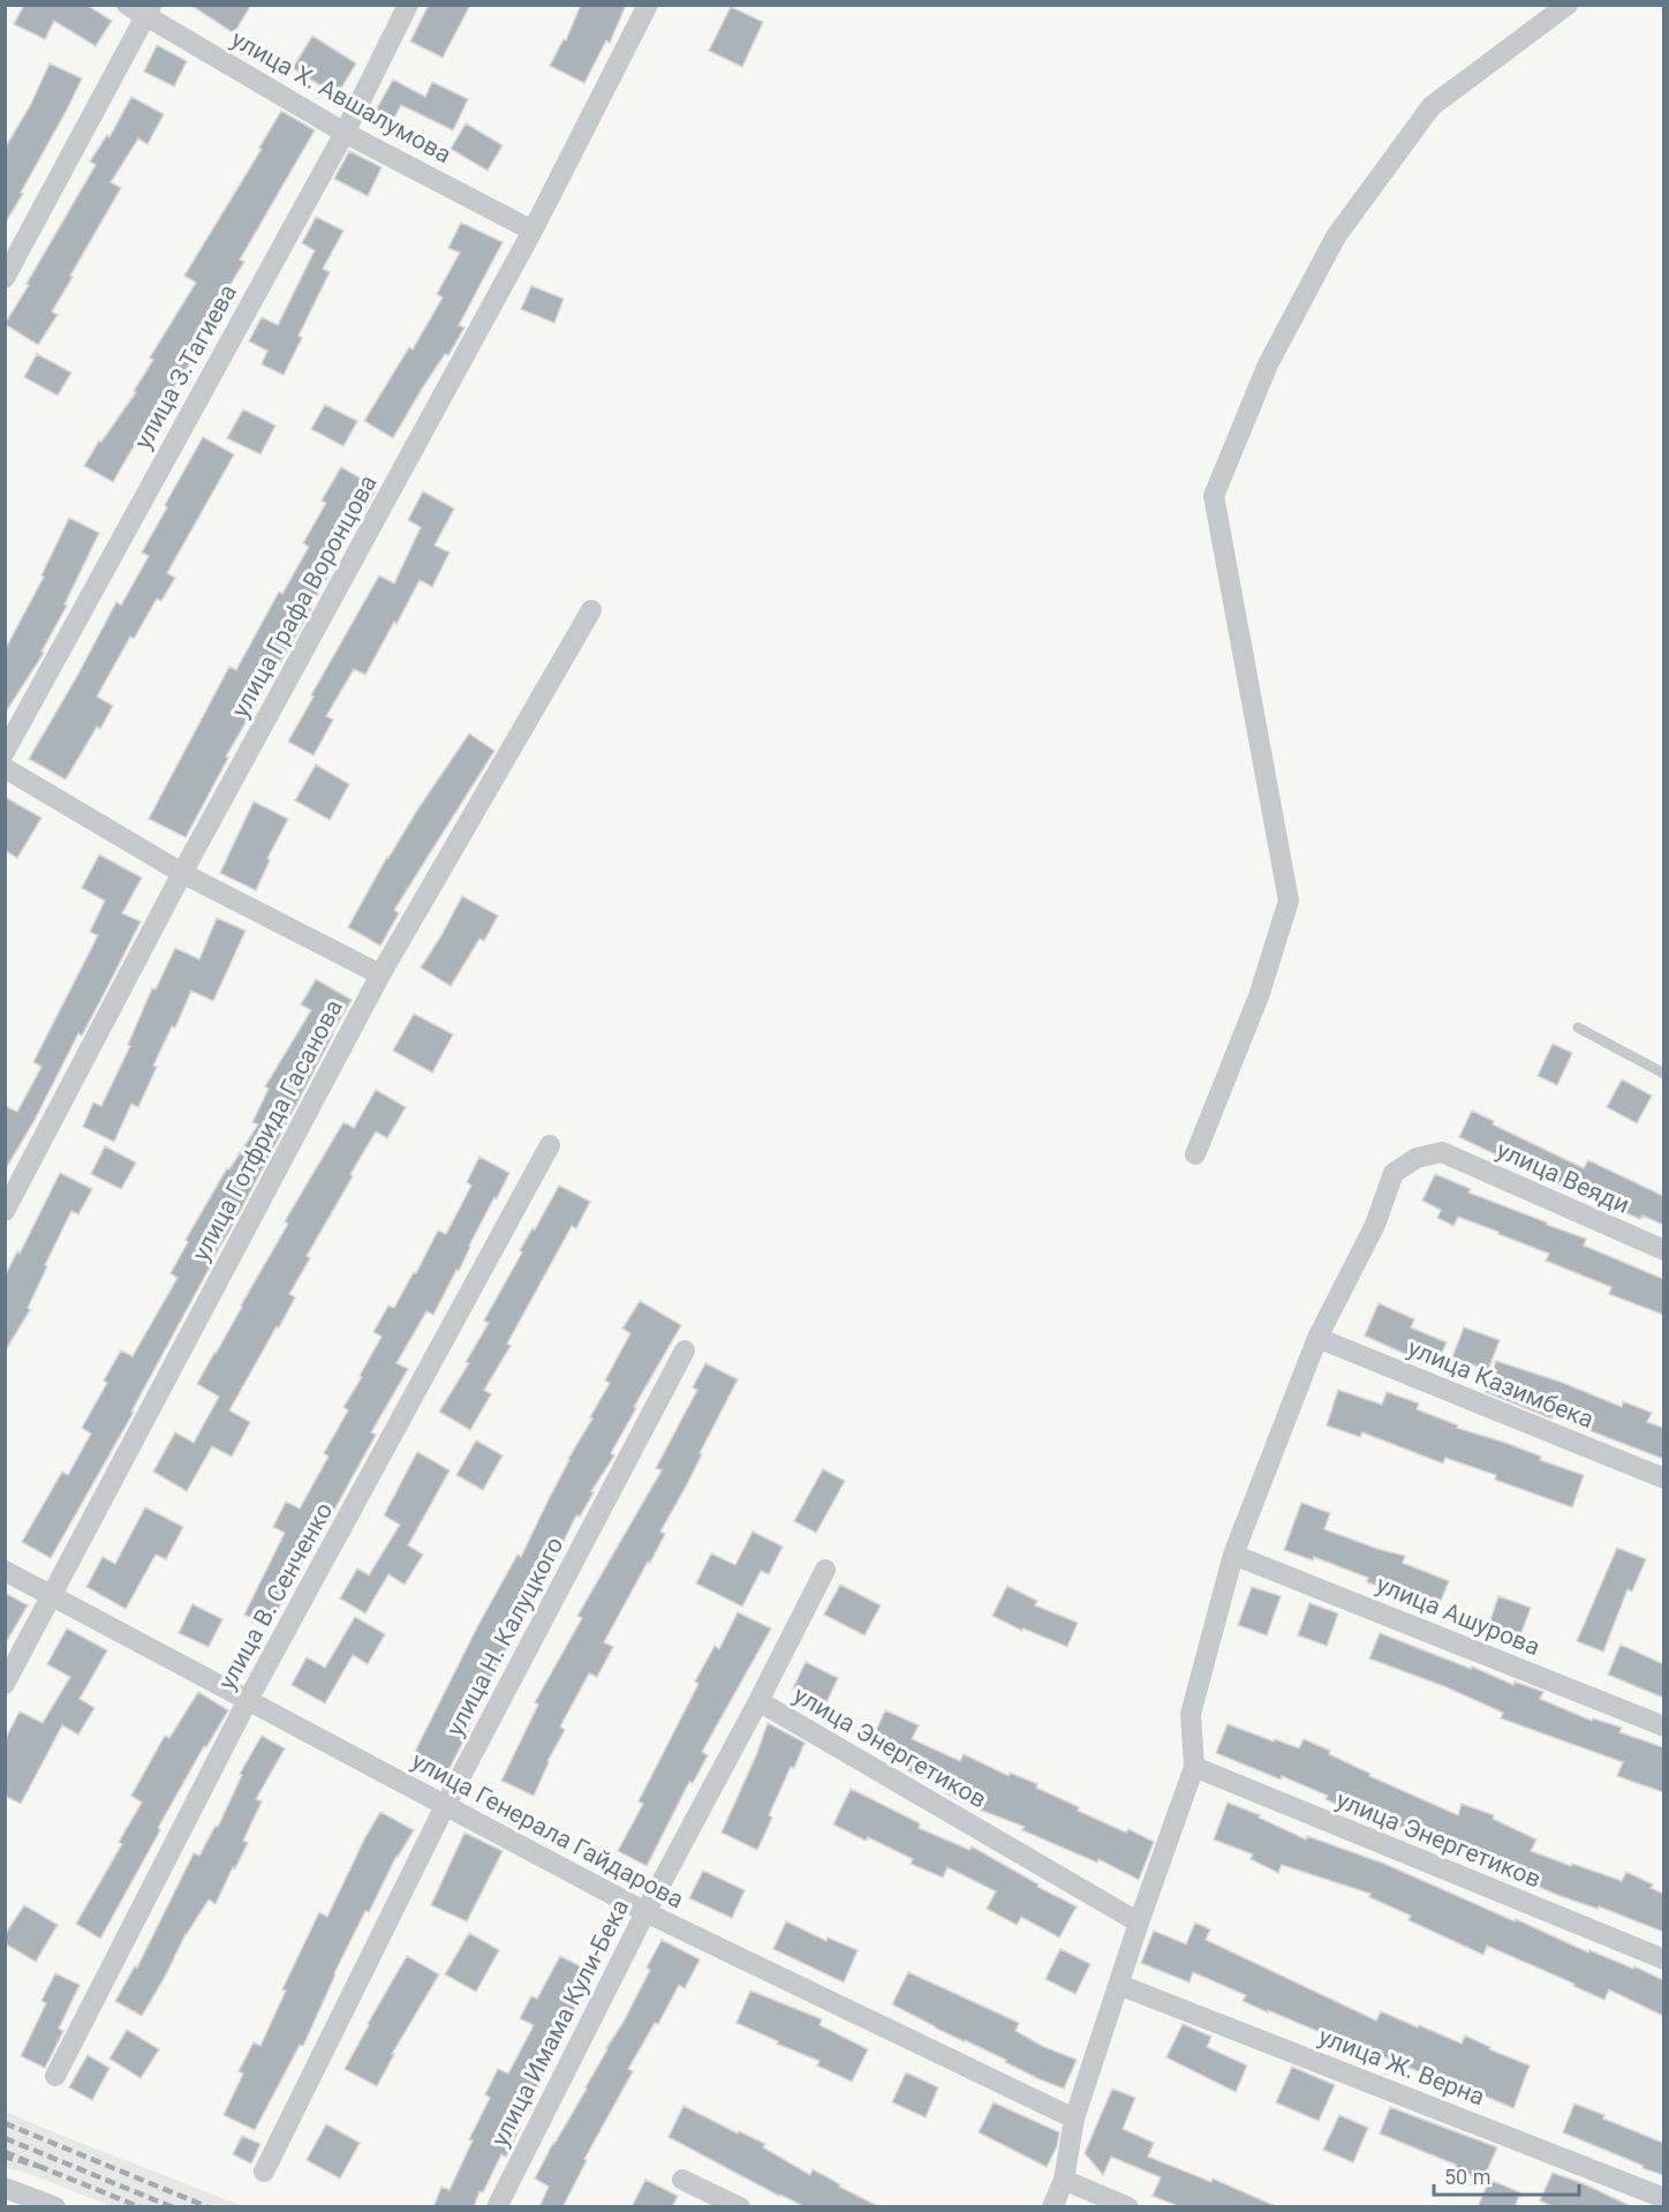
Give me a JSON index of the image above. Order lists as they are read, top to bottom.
{
  "streets": {
    "street": [
      "улица Х. Авшалумова",
      "улица З.Тагиева",
      "улица Графа Воронцова",
      "улица Готфрида Гасанова",
      "улица Веяди",
      "улица Казимбека",
      "улица В. Сенченко",
      "улица Ашурова",
      "улица Н. Калуцкого",
      "улица Энергетиков",
      "улица Генерала Гайдарова",
      "улица Имама Кули-Бека",
      "улица Ж. Верна"
    ]
  },
  "crossings": [
    ["улица Х. Авшалумова", "улица З.Тагиева"],
    ["улица Х. Авшалумова", "улица Графа Воронцова"],
    ["улица Готфрида Гасанова", "улица Генерала Гайдарова"],
    ["улица Веяди", "улица Казимбека"],
    ["улица В. Сенченко", "улица Генерала Гайдарова"],
    ["улица Н. Калуцкого", "улица Генерала Гайдарова"],
    ["улица Энергетиков", "улица Имама Кули-Бека"],
    ["улица Генерала Гайдарова", "улица Имама Кули-Бека"]
  ],
  "scale_bar": "50 m"
}
